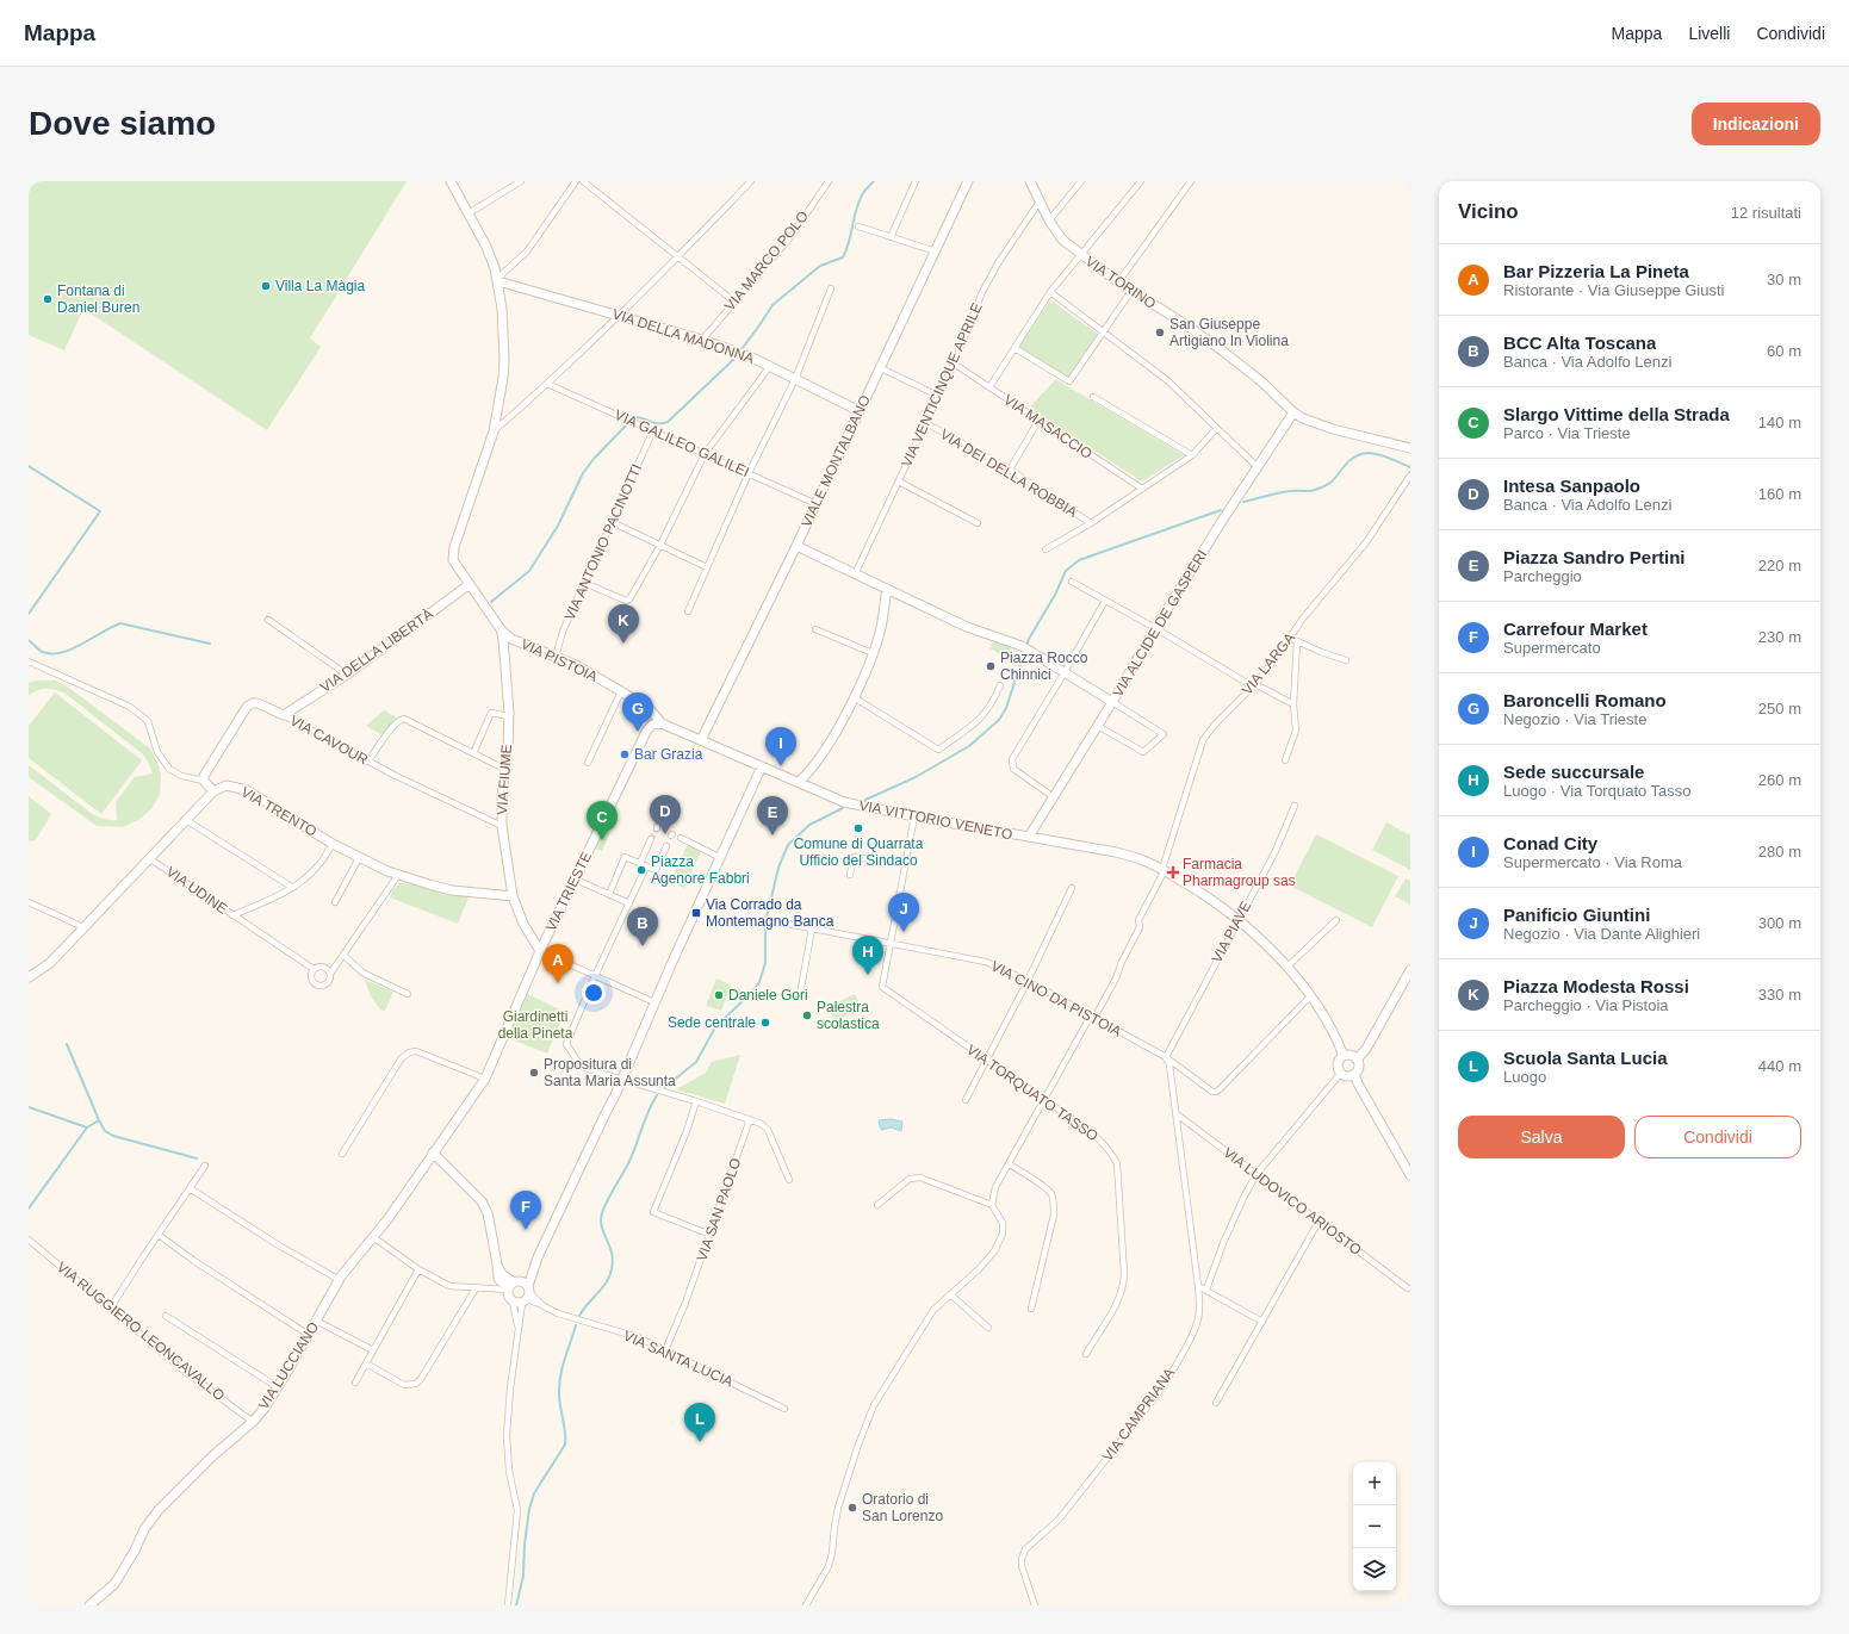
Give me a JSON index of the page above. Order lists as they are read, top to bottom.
{
  "streets": {
    "street": [
      "VIA MARCO POLO",
      "VIA TORINO",
      "VIA DELLA MADONNA",
      "VIA VENTICINQUE APRILE",
      "VIA MASACCIO",
      "VIA GALILEO GALILEI",
      "VIALE MONTALBANO",
      "VIA DEI DELLA ROBBIA",
      "VIA ANTONIO PACINOTTI",
      "VIA ALCIDE DE GASPERI",
      "VIA DELLA LIBERTÀ",
      "VIA PISTOIA",
      "VIA LARGA",
      "VIA CAVOUR",
      "VIA FIUME",
      "VIA TRENTO",
      "VIA VITTORIO VENETO",
      "VIA UDINE",
      "VIA TRIESTE",
      "VIA PIAVE",
      "VIA CINO DA PISTOIA",
      "VIA TORQUATO TASSO",
      "VIA LUDOVICO ARIOSTO",
      "VIA SAN PAOLO",
      "VIA RUGGIERO LEONCAVALLO",
      "VIA SANTA LUCIA",
      "VIA LUCCIANO",
      "VIA CAMPRIANA"
    ]
  },
  "crossings": [
    ["VIA MARCO POLO", "VIA DELLA MADONNA"],
    ["VIA TORINO", "VIA VENTICINQUE APRILE"],
    ["VIA TORINO", "VIA ALCIDE DE GASPERI"],
    ["VIA DELLA MADONNA", "VIALE MONTALBANO"],
    ["VIA DELLA MADONNA", "VIA PISTOIA"],
    ["VIA VENTICINQUE APRILE", "VIA MASACCIO"],
    ["VIA VENTICINQUE APRILE", "VIA DEI DELLA ROBBIA"],
    ["VIA GALILEO GALILEI", "VIALE MONTALBANO"],
    ["VIA GALILEO GALILEI", "VIA ANTONIO PACINOTTI"],
    ["VIALE MONTALBANO", "VIA VITTORIO VENETO"],
    ["VIA ANTONIO PACINOTTI", "VIA PISTOIA"],
    ["VIA ALCIDE DE GASPERI", "VIA VITTORIO VENETO"],
    ["VIA DELLA LIBERTÀ", "VIA PISTOIA"],
    ["VIA DELLA LIBERTÀ", "VIA CAVOUR"],
    ["VIA PISTOIA", "VIA FIUME"],
    ["VIA PISTOIA", "VIA TRIESTE"],
    ["VIA LARGA", "VIA VITTORIO VENETO"],
    ["VIA LARGA", "VIA CINO DA PISTOIA"],
    ["VIA LARGA", "VIA TORQUATO TASSO"],
    ["VIA CAVOUR", "VIA FIUME"],
    ["VIA FIUME", "VIA TRENTO"],
    ["VIA FIUME", "VIA TRIESTE"],
    ["VIA TRENTO", "VIA UDINE"],
    ["VIA VITTORIO VENETO", "VIA PIAVE"],
    ["VIA VITTORIO VENETO", "VIA CINO DA PISTOIA"],
    ["VIA TRIESTE", "VIA LUCCIANO"],
    ["VIA PIAVE", "VIA CINO DA PISTOIA"],
    ["VIA PIAVE", "VIA CAMPRIANA"],
    ["VIA CINO DA PISTOIA", "VIA TORQUATO TASSO"],
    ["VIA CINO DA PISTOIA", "VIA CAMPRIANA"],
    ["VIA LUDOVICO ARIOSTO", "VIA CAMPRIANA"],
    ["VIA SAN PAOLO", "VIA SANTA LUCIA"],
    ["VIA RUGGIERO LEONCAVALLO", "VIA LUCCIANO"]
  ],
  "parks": ["Giardinetti della Pineta"],
  "places": {
    "other": [
      "Villa La Màgia",
      "Fontana di Daniel Buren",
      "San Giuseppe Artigiano In Violina",
      "Piazza Rocco Chinnici",
      "Bar Grazia",
      "Comune di Quarrata Ufficio del Sindaco",
      "Piazza Agenore Fabbri",
      "Daniele Gori",
      "Palestra scolastica",
      "Sede centrale",
      "Propositura di Santa Maria Assunta",
      "Oratorio di San Lorenzo"
    ],
    "health": ["Farmacia Pharmagroup sas"],
    "transit": ["Via Corrado da Montemagno Banca"]
  },
  "page": {
    "header": "Mappa",
    "nav": ["Mappa", "Livelli", "Condividi"],
    "buttons": [
      "Indicazioni",
      ["Salva", "Condividi"]
    ],
    "title": "Dove siamo",
    "heading": ["Vicino", "12 risultati"],
    "list": [
      {
        "mark": "A",
        "name": "Bar Pizzeria La Pineta",
        "note": "Ristorante · Via Giuseppe Giusti",
        "value": "30 m"
      },
      {
        "mark": "B",
        "name": "BCC Alta Toscana",
        "note": "Banca · Via Adolfo Lenzi",
        "value": "60 m"
      },
      {
        "mark": "C",
        "name": "Slargo Vittime della Strada",
        "note": "Parco · Via Trieste",
        "value": "140 m"
      },
      {
        "mark": "D",
        "name": "Intesa Sanpaolo",
        "note": "Banca · Via Adolfo Lenzi",
        "value": "160 m"
      },
      {
        "mark": "E",
        "name": "Piazza Sandro Pertini",
        "note": "Parcheggio",
        "value": "220 m"
      },
      {
        "mark": "F",
        "name": "Carrefour Market",
        "note": "Supermercato",
        "value": "230 m"
      },
      {
        "mark": "G",
        "name": "Baroncelli Romano",
        "note": "Negozio · Via Trieste",
        "value": "250 m"
      },
      {
        "mark": "H",
        "name": "Sede succursale",
        "note": "Luogo · Via Torquato Tasso",
        "value": "260 m"
      },
      {
        "mark": "I",
        "name": "Conad City",
        "note": "Supermercato · Via Roma",
        "value": "280 m"
      },
      {
        "mark": "J",
        "name": "Panificio Giuntini",
        "note": "Negozio · Via Dante Alighieri",
        "value": "300 m"
      },
      {
        "mark": "K",
        "name": "Piazza Modesta Rossi",
        "note": "Parcheggio · Via Pistoia",
        "value": "330 m"
      },
      {
        "mark": "L",
        "name": "Scuola Santa Lucia",
        "note": "Luogo",
        "value": "440 m"
      }
    ],
    "pins": [
      "K",
      "G",
      "I",
      "D",
      "E",
      "C",
      "J",
      "B",
      "H",
      "A",
      "F",
      "L"
    ],
    "map_buttons": ["+", "−"]
  }
}
